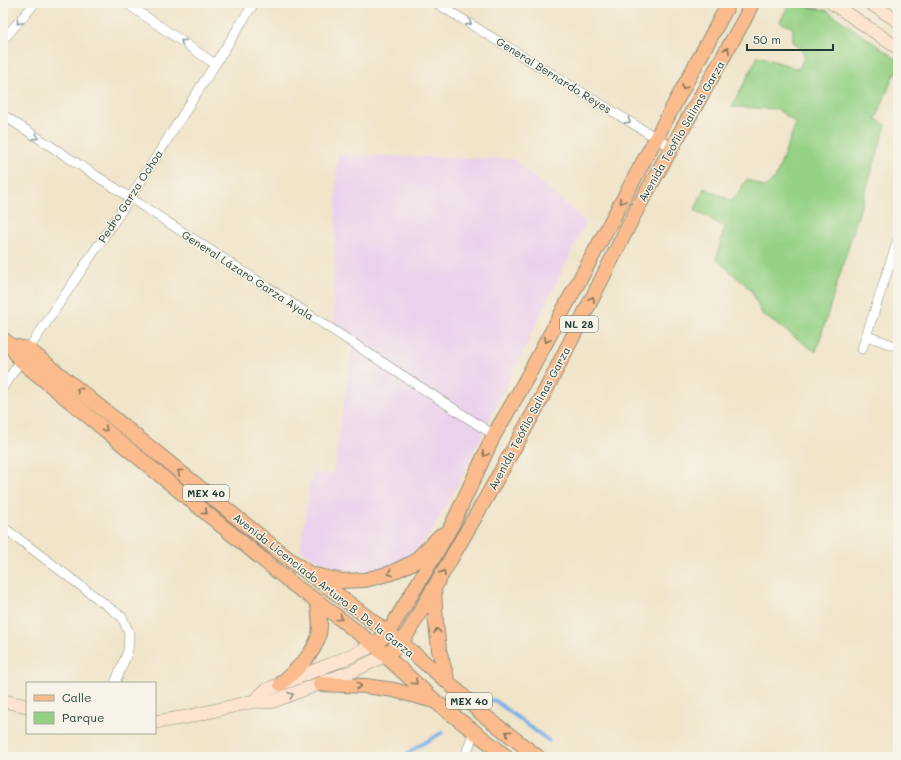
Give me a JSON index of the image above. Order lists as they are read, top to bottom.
{
  "streets": {
    "main road": [
      "Avenida Teófilo Salinas Garza",
      "NL 28",
      "MEX 40",
      "Avenida Licenciado Arturo B. De la Garza"
    ],
    "street": ["General Bernardo Reyes", "Pedro Garza Ochoa", "General Lázaro Garza Ayala"]
  },
  "crossings": [
    ["General Bernardo Reyes", "Avenida Teófilo Salinas Garza"],
    ["Avenida Teófilo Salinas Garza", "General Lázaro Garza Ayala"],
    ["Avenida Teófilo Salinas Garza", "Avenida Licenciado Arturo B. De la Garza"],
    ["Pedro Garza Ochoa", "General Lázaro Garza Ayala"],
    ["Pedro Garza Ochoa", "Avenida Licenciado Arturo B. De la Garza"]
  ],
  "one_way": ["General Bernardo Reyes"],
  "legend": ["Calle", "Parque"],
  "scale_bar": "50 m"
}
